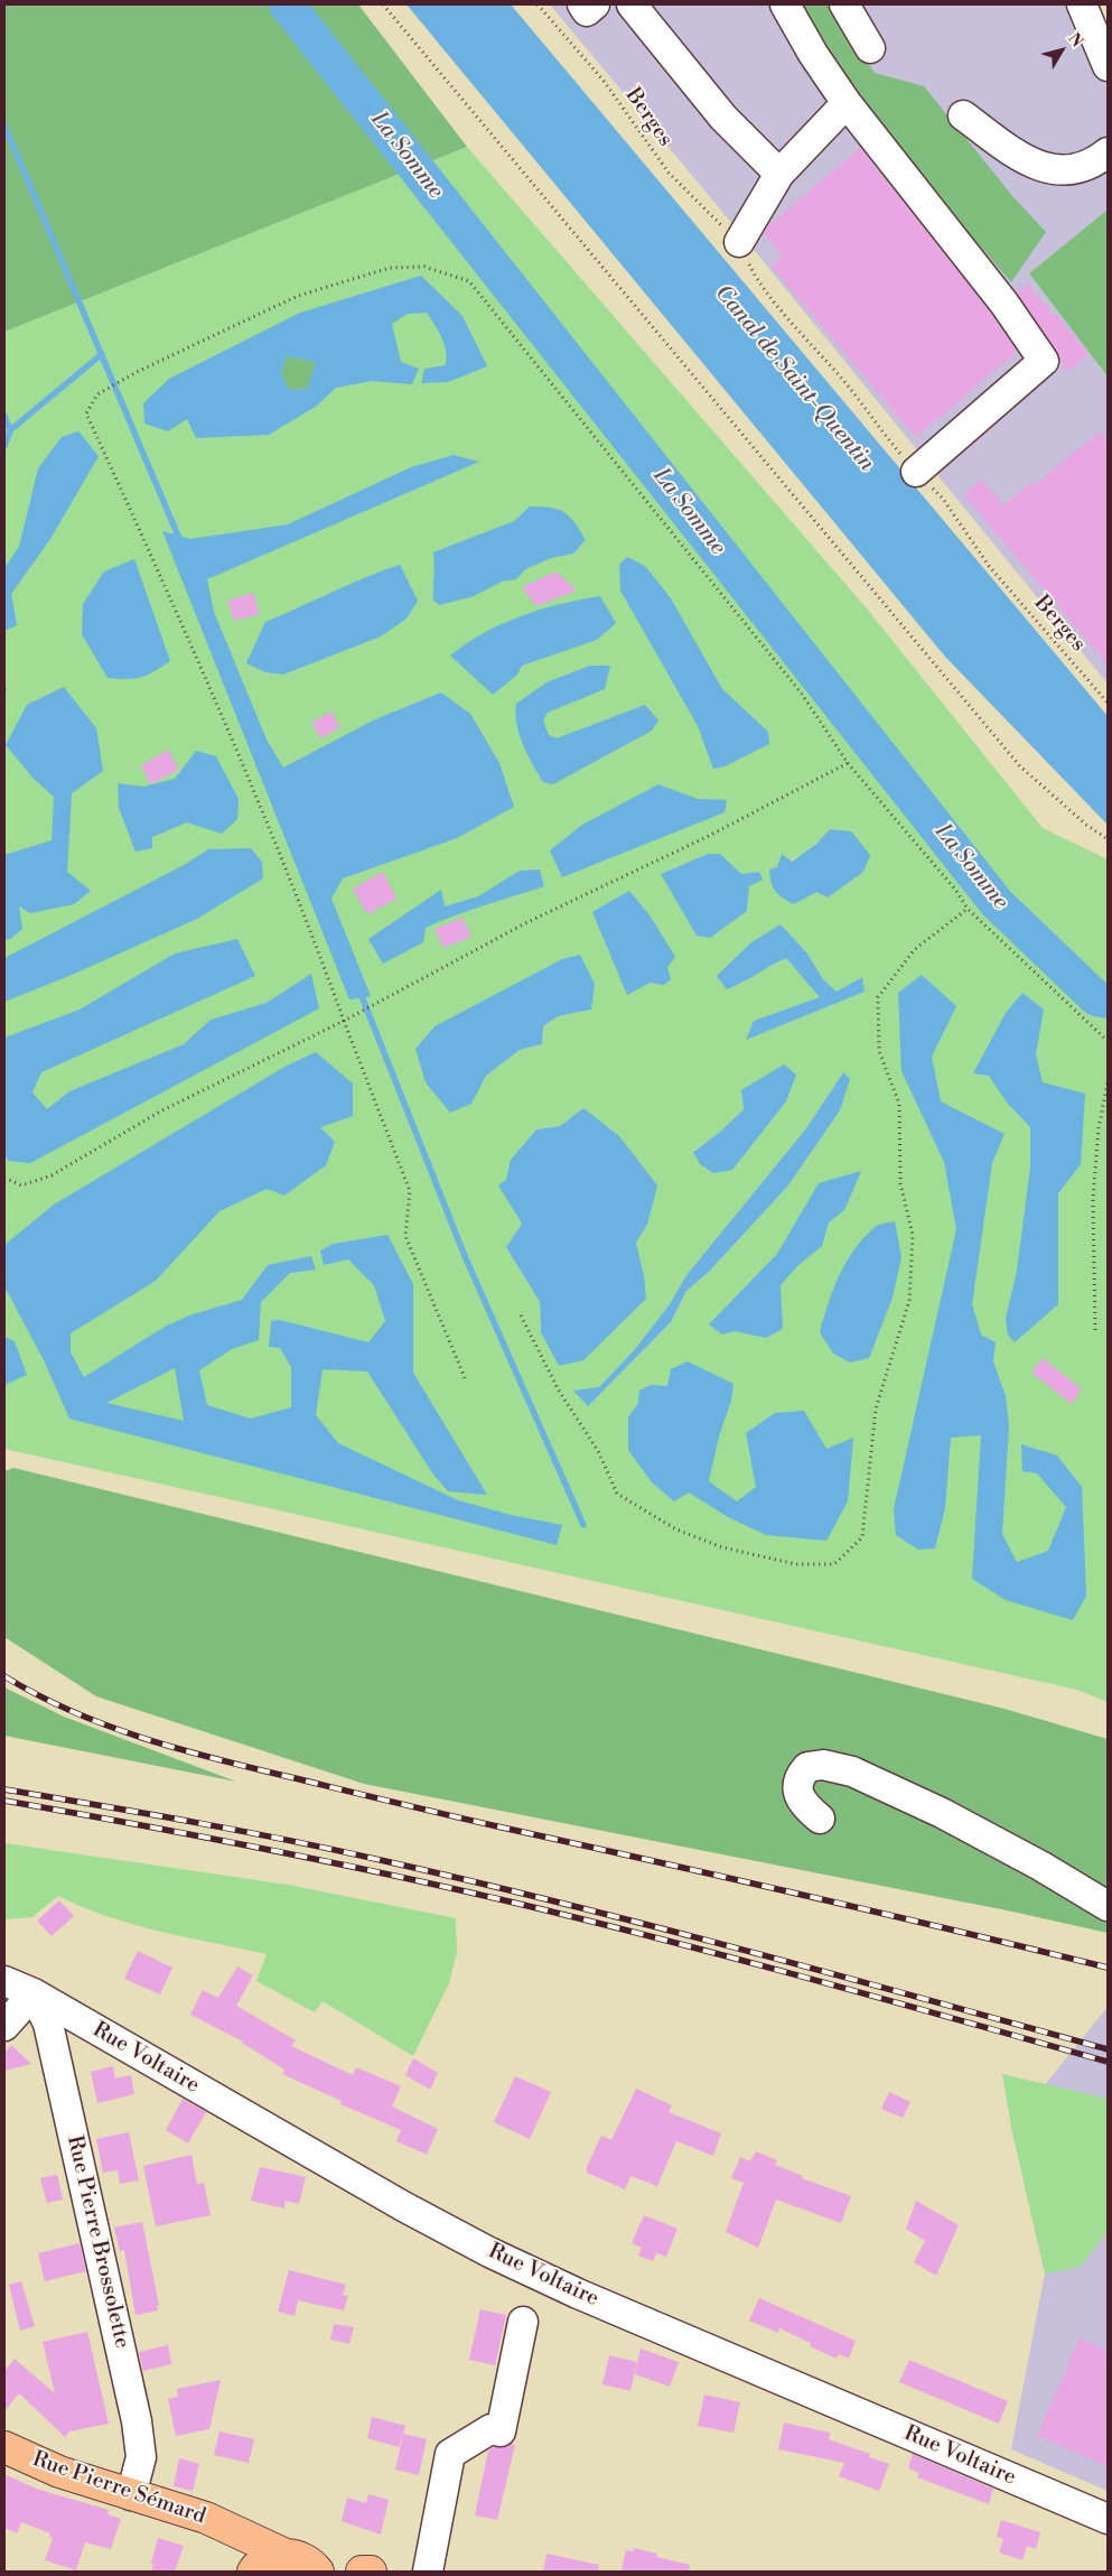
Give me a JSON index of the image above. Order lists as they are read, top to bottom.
{
  "streets": {
    "main road": ["Rue Pierre Sémard"],
    "street": ["Rue Voltaire", "Rue Pierre Brossolette"],
    "path": ["Berges"]
  },
  "crossings": [
    ["Rue Voltaire", "Rue Pierre Brossolette"],
    ["Rue Pierre Brossolette", "Rue Pierre Sémard"]
  ],
  "water": ["La Somme", "Canal de Saint-Quentin"],
  "north": "top right"
}
